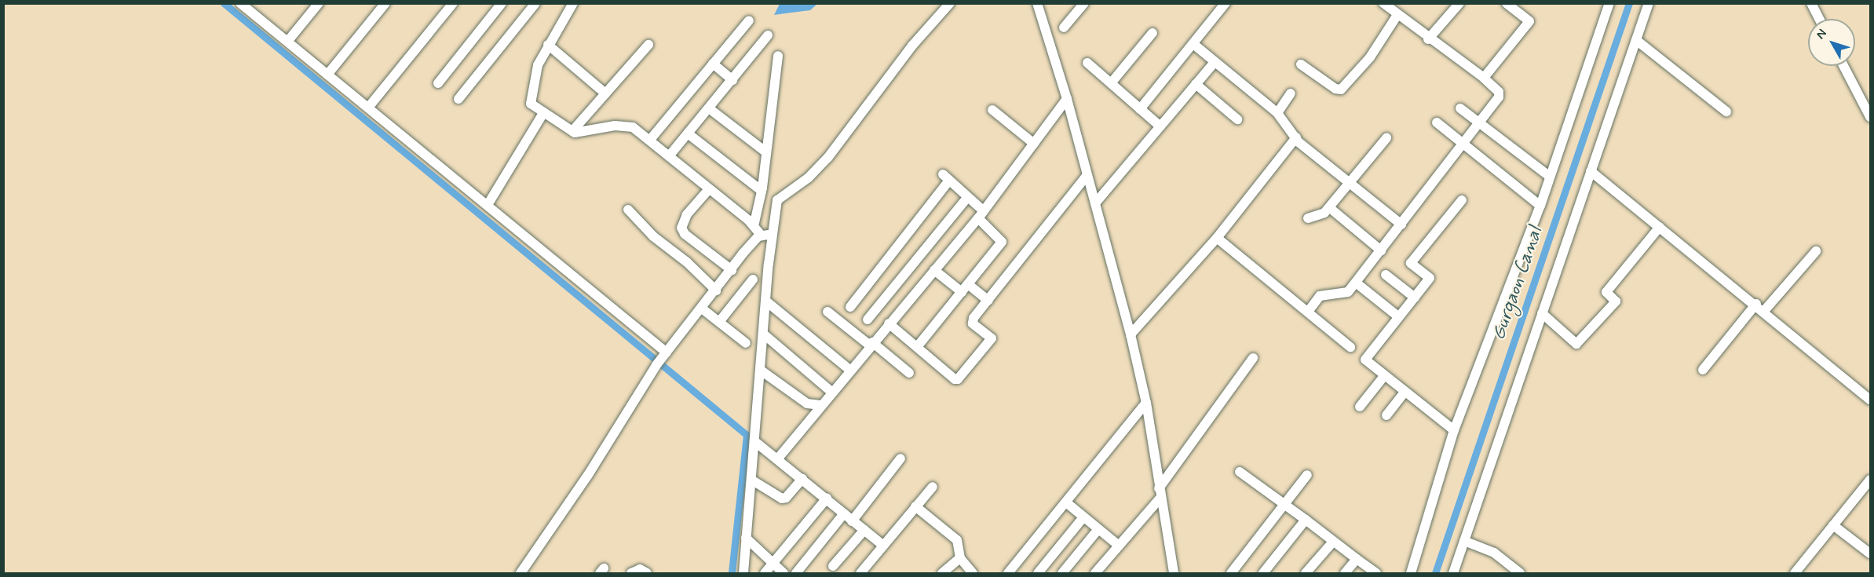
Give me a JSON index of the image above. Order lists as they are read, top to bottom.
{
  "water": ["Gurgaon Canal"],
  "north": "top left"
}
